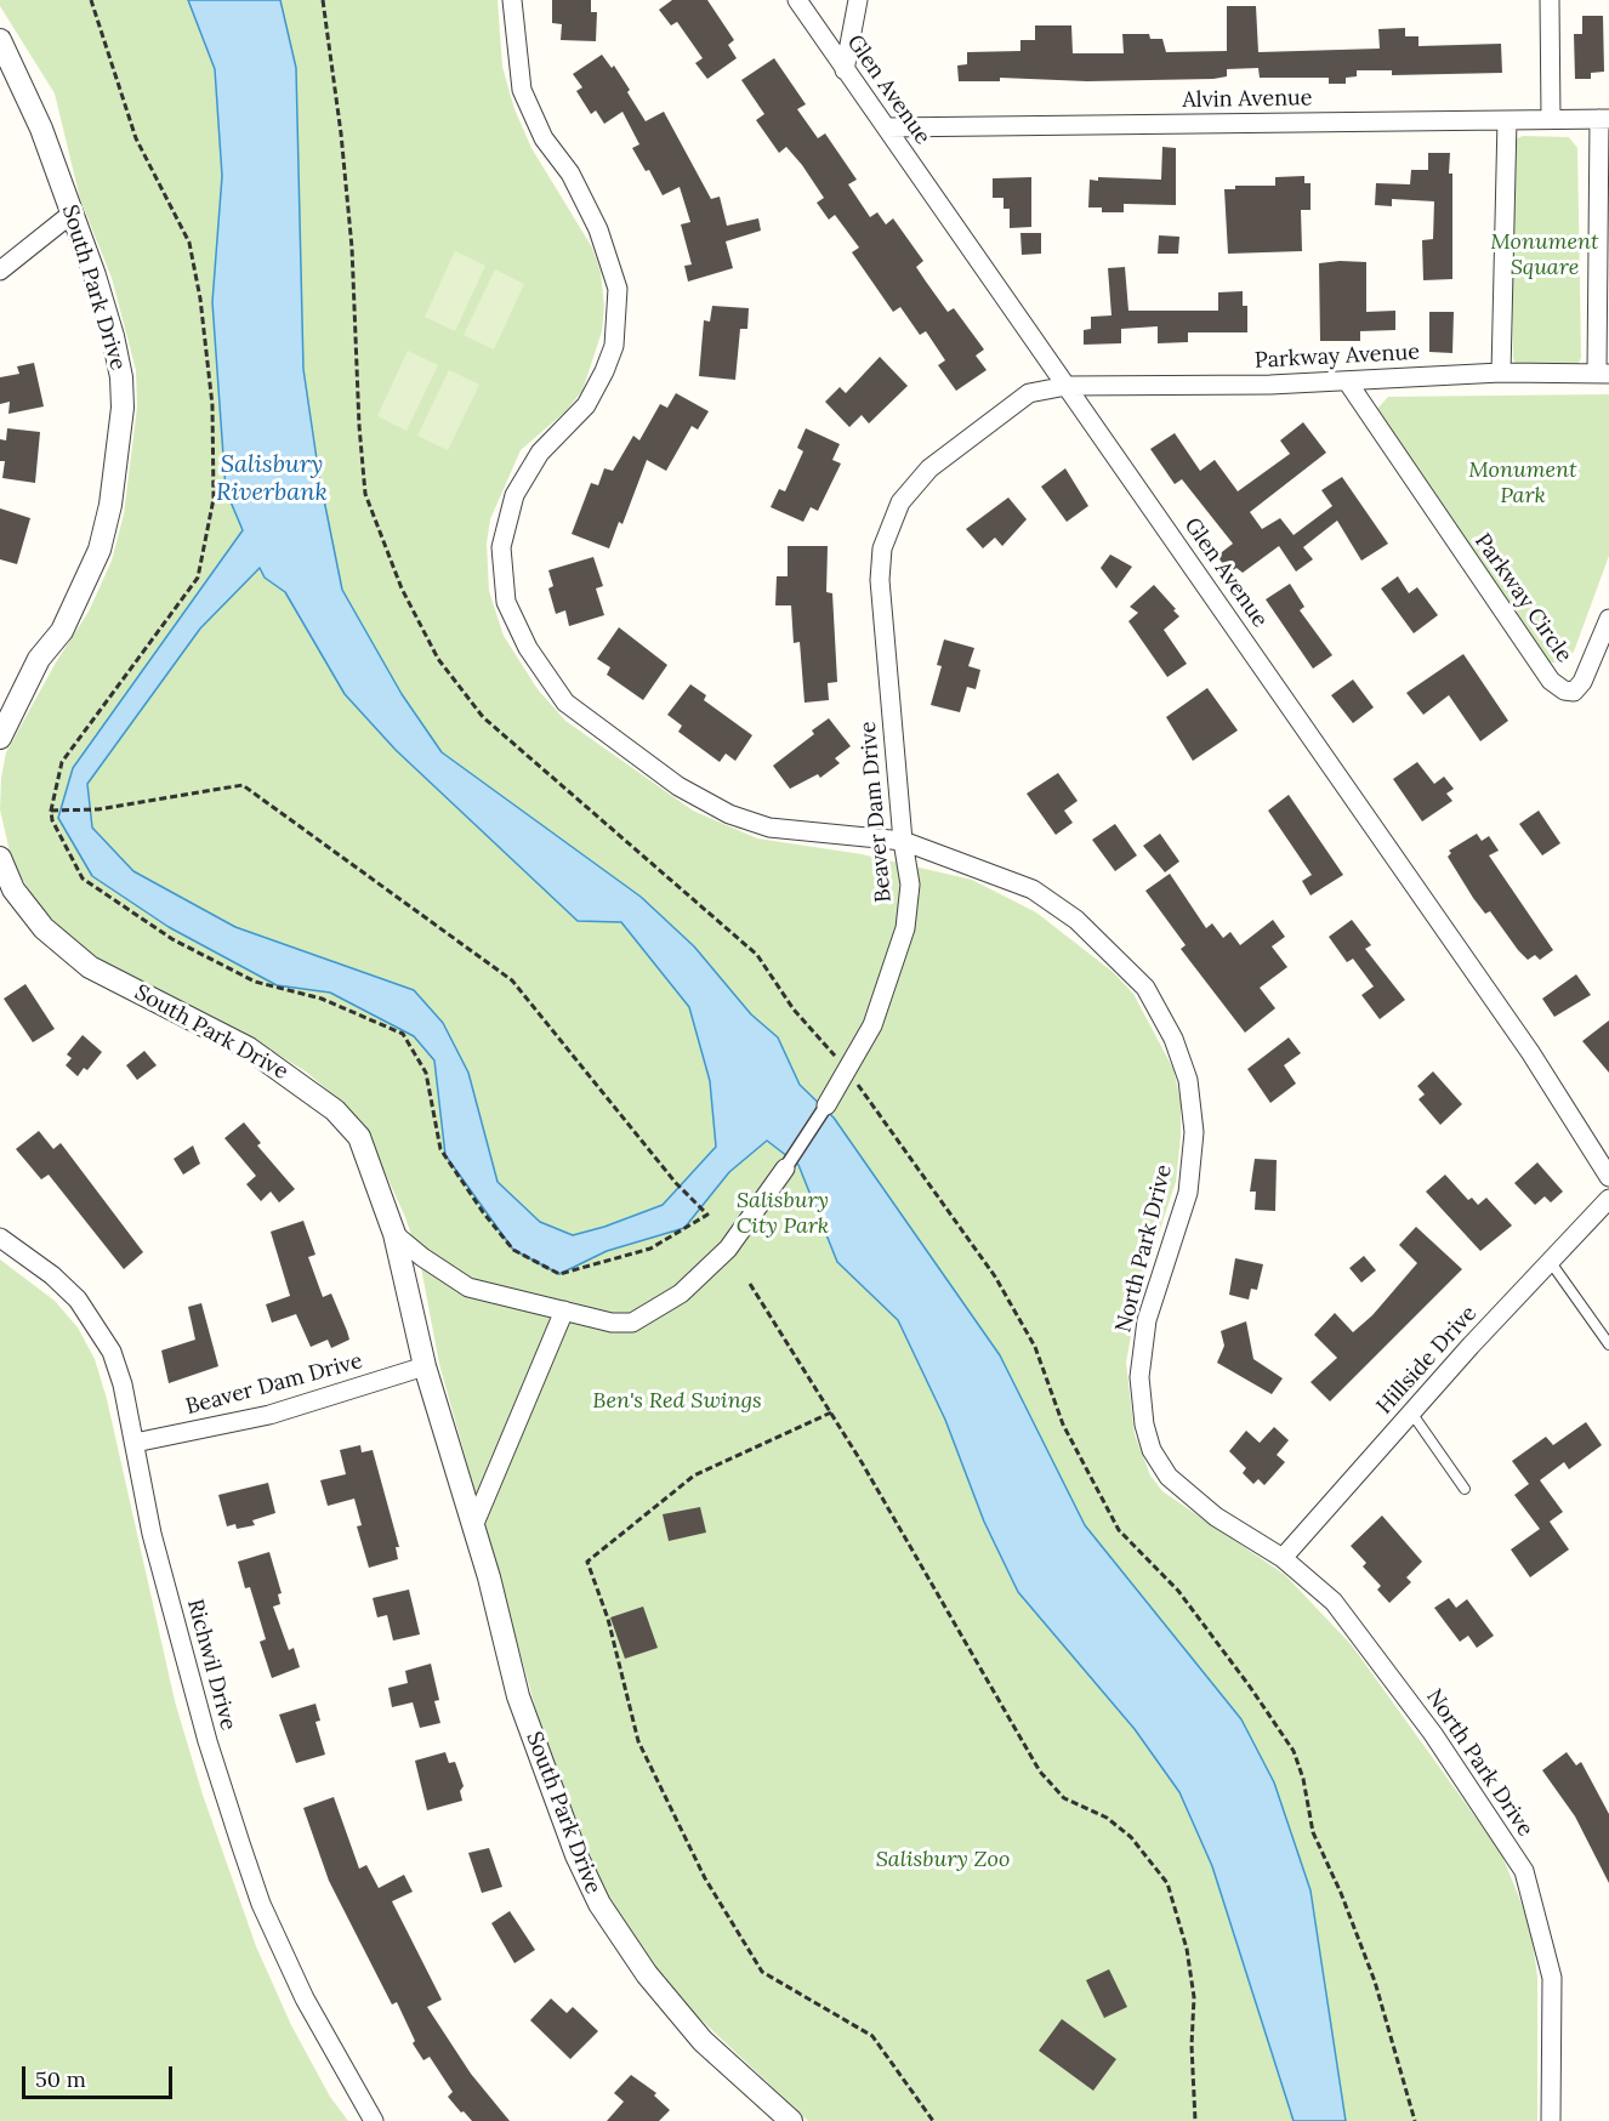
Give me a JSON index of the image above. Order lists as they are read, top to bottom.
{
  "streets": {
    "street": [
      "Glen Avenue",
      "Alvin Avenue",
      "South Park Drive",
      "Parkway Avenue",
      "Parkway Circle",
      "Beaver Dam Drive",
      "North Park Drive",
      "Hillside Drive",
      "Richwil Drive"
    ]
  },
  "crossings": [
    ["Glen Avenue", "Alvin Avenue"],
    ["Glen Avenue", "Parkway Avenue"],
    ["Glen Avenue", "Beaver Dam Drive"],
    ["South Park Drive", "Beaver Dam Drive"],
    ["Parkway Avenue", "Parkway Circle"],
    ["Parkway Avenue", "Beaver Dam Drive"],
    ["Beaver Dam Drive", "North Park Drive"],
    ["Beaver Dam Drive", "Richwil Drive"],
    ["North Park Drive", "Hillside Drive"]
  ],
  "water": ["Salisbury Riverbank"],
  "parks": [
    "Monument Square",
    "Monument Park",
    "Salisbury City Park",
    "Ben's Red Swings",
    "Salisbury Zoo"
  ],
  "scale_bar": "50 m"
}
